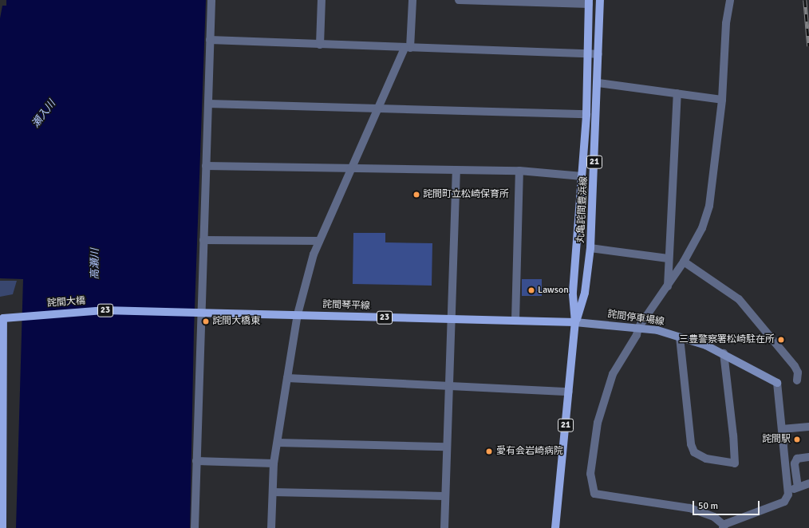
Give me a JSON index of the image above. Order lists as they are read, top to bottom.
{
  "streets": {
    "main road": [
      "21",
      "丸亀詫間豊浜線",
      "詫間大橋",
      "詫間琴平線",
      "23",
      "詫間停車場線"
    ]
  },
  "crossings": [
    ["丸亀詫間豊浜線", "詫間琴平線"],
    ["丸亀詫間豊浜線", "詫間停車場線"],
    ["詫間大橋", "詫間琴平線"],
    ["詫間大橋", "23"],
    ["詫間琴平線", "詫間停車場線"]
  ],
  "water": ["瀬入川", "高瀬川"],
  "places": [
    "詫間町立松崎保育所",
    "Lawson",
    "詫間大橋東",
    "三豊警察署松崎駐在所",
    "詫間駅",
    "愛有会岩崎病院"
  ],
  "scale_bar": "50 m"
}
